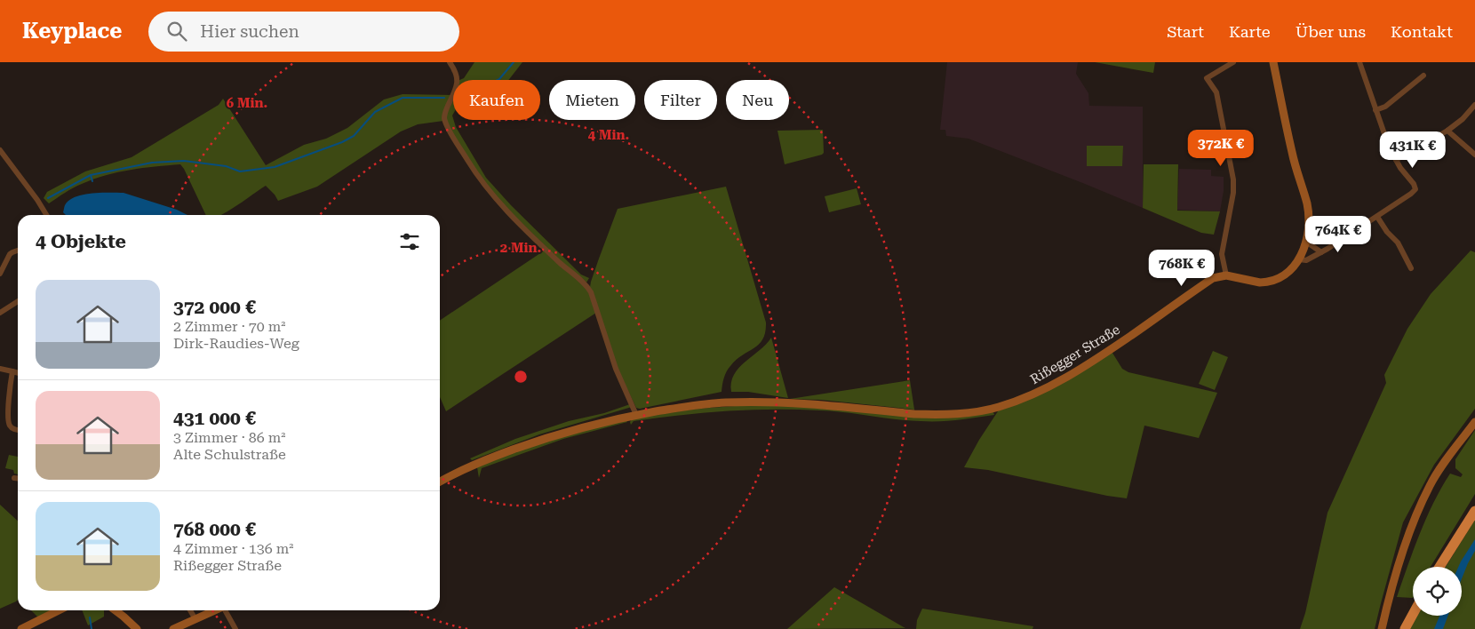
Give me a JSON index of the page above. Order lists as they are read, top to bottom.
{
  "streets": {
    "street": ["Rißegger Straße"]
  },
  "page": {
    "header": "Keyplace",
    "search": "Hier suchen",
    "nav": [
      "Start",
      "Karte",
      "Über uns",
      "Kontakt"
    ],
    "chip": [
      "Kaufen",
      "Mieten",
      "Filter",
      "Neu"
    ],
    "price": [
      "372K €",
      "431K €",
      "764K €",
      "768K €"
    ],
    "heading": "4 Objekte",
    "list": [
      {
        "name": "372 000 €",
        "note": "2 Zimmer · 70 m² · Dirk-Raudies-Weg"
      },
      {
        "name": "431 000 €",
        "note": "3 Zimmer · 86 m² · Alte Schulstraße"
      },
      {
        "name": "768 000 €",
        "note": "4 Zimmer · 136 m² · Rißegger Straße"
      }
    ]
  },
  "rings": ["6 Min.", "4 Min.", "2 Min."]
}
